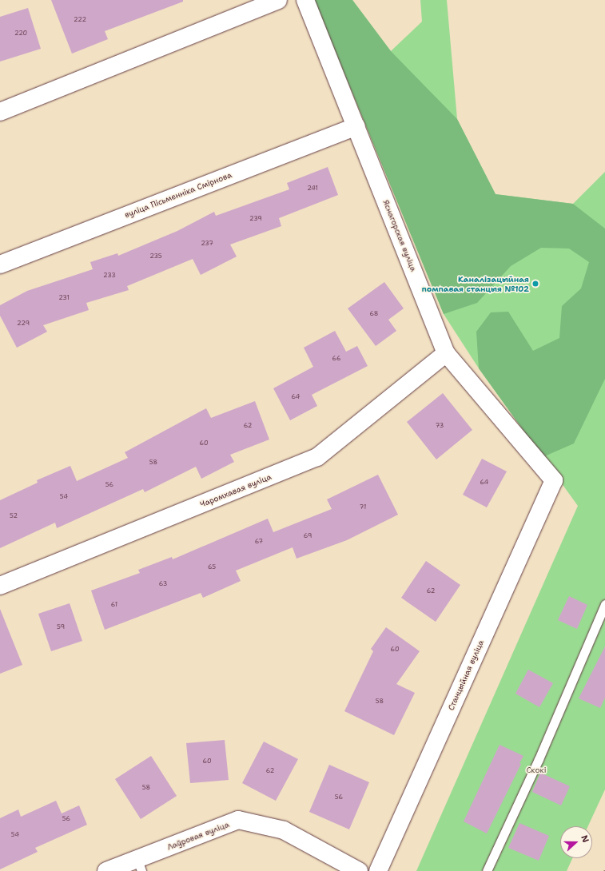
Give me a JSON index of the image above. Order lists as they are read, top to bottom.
{
  "streets": {
    "street": [
      "вуліца Пісьменніка Смірнова",
      "Яснагорская вуліца",
      "Чаромхавая вуліца",
      "Станцыйная вуліца",
      "Лаўровая вуліца"
    ]
  },
  "crossings": [
    ["вуліца Пісьменніка Смірнова", "Яснагорская вуліца"],
    ["Яснагорская вуліца", "Чаромхавая вуліца"],
    ["Яснагорская вуліца", "Станцыйная вуліца"]
  ],
  "parks": ["Скокі"],
  "places": ["Каналізацыйная помпавая станцыя №102"],
  "house_numbers": [
    "222",
    "220",
    "241",
    "239",
    "237",
    "235",
    "233",
    "231",
    "68",
    "229",
    "66",
    "64",
    "62",
    "73",
    "60",
    "58",
    "64",
    "56",
    "54",
    "71",
    "52",
    "69",
    "67",
    "65",
    "63",
    "62",
    "61",
    "59",
    "60",
    "58",
    "60",
    "62",
    "58",
    "56",
    "56",
    "54"
  ],
  "north": "right"
}
